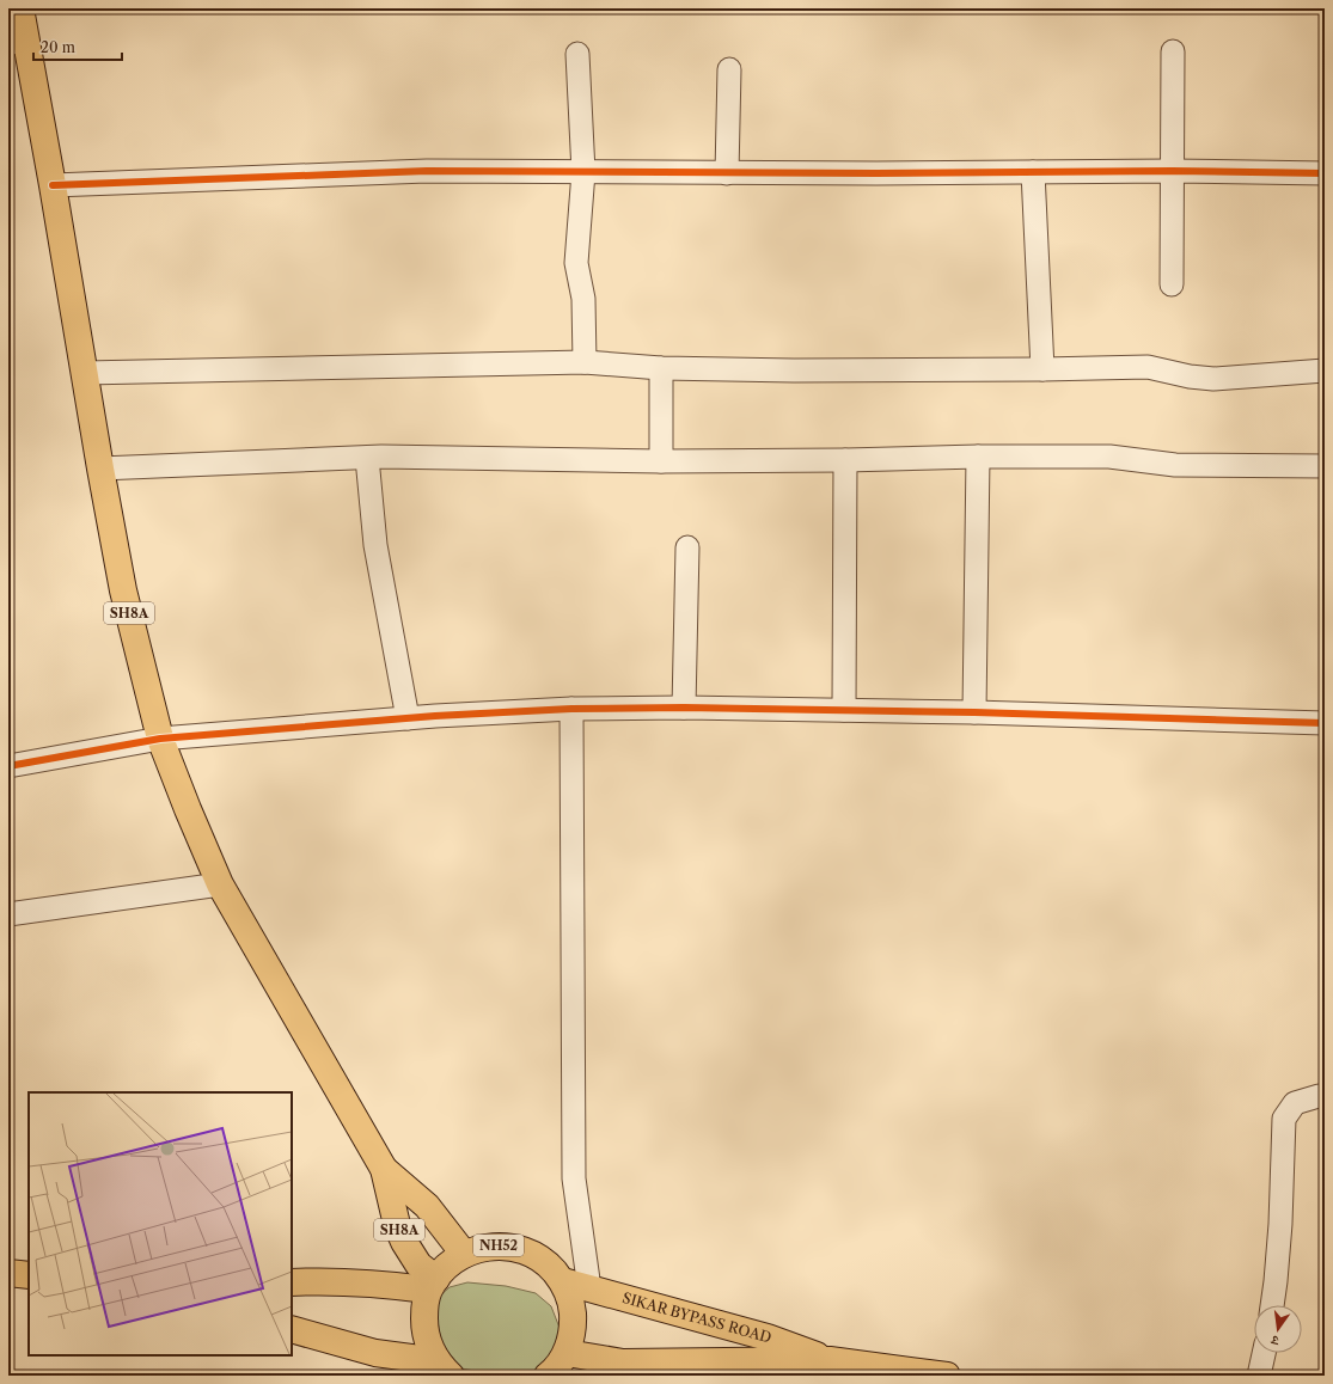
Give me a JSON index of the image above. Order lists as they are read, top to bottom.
{
  "streets": {
    "main road": ["SH8A", "NH52", "SIKAR BYPASS ROAD"]
  },
  "crossings": [
    ["SH8A", "SIKAR BYPASS ROAD"]
  ],
  "scale_bar": "20 m",
  "north": "bottom"
}
